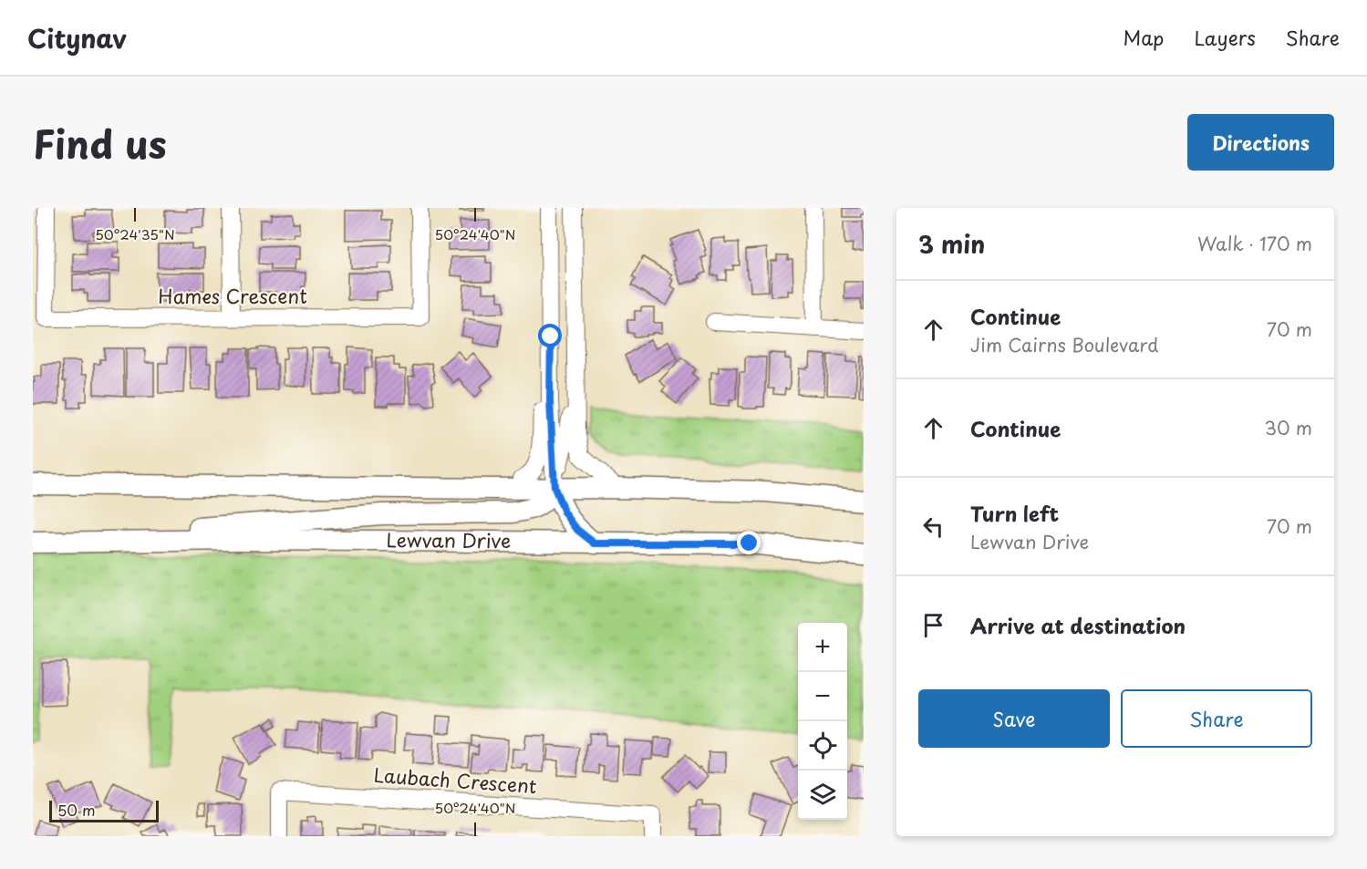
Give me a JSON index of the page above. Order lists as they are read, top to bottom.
{
  "streets": {
    "main road": ["Lewvan Drive"],
    "street": ["Hames Crescent", "Laubach Crescent"]
  },
  "scale_bar": "50 m",
  "page": {
    "header": "Citynav",
    "nav": ["Map", "Layers", "Share"],
    "title": "Find us",
    "buttons": [
      "Directions",
      ["Save", "Share"]
    ],
    "heading": ["3 min", "Walk · 170 m"],
    "list": [
      ["Continue", "Jim Cairns Boulevard", "70 m"],
      ["Continue", "30 m"],
      ["Turn left", "Lewvan Drive", "70 m"],
      "Arrive at destination"
    ],
    "map_buttons": ["+", "−"],
    "scale": "50 m"
  },
  "coordinates": ["50°24'35\"N", "50°24'40\"N"]
}
